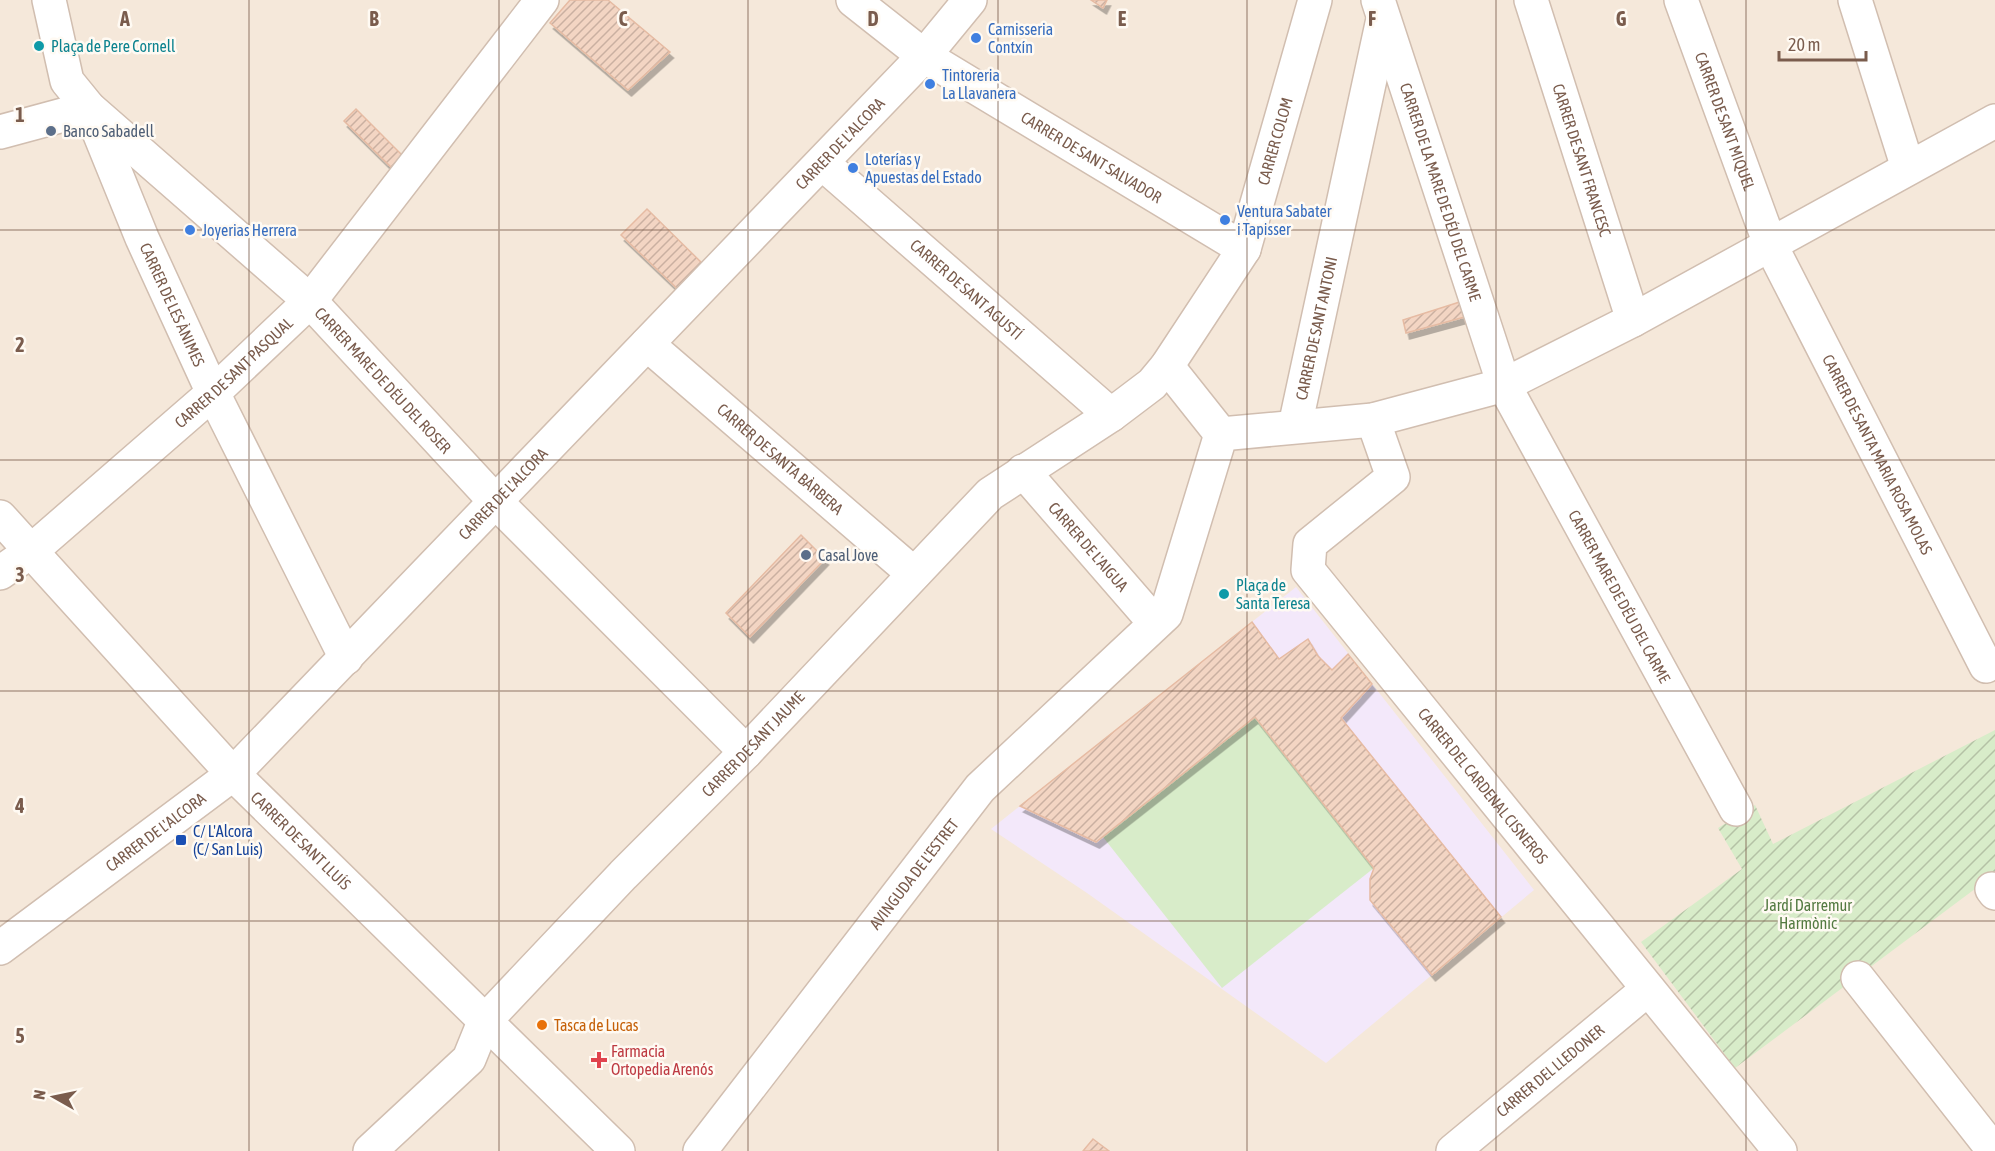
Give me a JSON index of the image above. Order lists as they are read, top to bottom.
{
  "streets": {
    "street": [
      "CARRER DE SANT MIQUEL",
      "CARRER COLOM",
      "CARRER DE L'ALCORA",
      "CARRER DE SANT SALVADOR",
      "CARRER DE SANT FRANCESC",
      "CARRER DE LA MARE DE DÉU DEL CARME",
      "CARRER DE SANT AGUSTÍ",
      "CARRER DE LES ÀNIMES",
      "CARRER DE SANT ANTONI",
      "CARRER DE SANT PASQUAL",
      "CARRER MARE DE DÉU DEL ROSER",
      "CARRER DE SANTA MARIA ROSA MOLAS",
      "CARRER DE SANTA BÀRBERA",
      "CARRER DE L'AIGUA",
      "CARRER MARE DE DÉU DEL CARME",
      "CARRER DE SANT JAUME",
      "CARRER DEL CARDENAL CISNEROS",
      "CARRER DE SANT LLUÍS",
      "AVINGUDA DE L'ESTRET",
      "CARRER DEL LLEDONER"
    ]
  },
  "crossings": [
    ["CARRER DE SANT MIQUEL", "CARRER DE SANTA MARIA ROSA MOLAS"],
    ["CARRER COLOM", "CARRER DE SANT SALVADOR"],
    ["CARRER COLOM", "CARRER DE SANT JAUME"],
    ["CARRER DE L'ALCORA", "CARRER DE SANT SALVADOR"],
    ["CARRER DE L'ALCORA", "CARRER DE SANT AGUSTÍ"],
    ["CARRER DE L'ALCORA", "CARRER DE LES ÀNIMES"],
    ["CARRER DE L'ALCORA", "CARRER MARE DE DÉU DEL ROSER"],
    ["CARRER DE L'ALCORA", "CARRER DE SANTA BÀRBERA"],
    ["CARRER DE L'ALCORA", "CARRER DE SANT LLUÍS"],
    ["CARRER DE LA MARE DE DÉU DEL CARME", "CARRER DE SANT ANTONI"],
    ["CARRER DE LA MARE DE DÉU DEL CARME", "CARRER MARE DE DÉU DEL CARME"],
    ["CARRER DE SANT AGUSTÍ", "CARRER DE SANT JAUME"],
    ["CARRER DE LES ÀNIMES", "CARRER DE SANT PASQUAL"],
    ["CARRER DE LES ÀNIMES", "CARRER MARE DE DÉU DEL ROSER"],
    ["CARRER DE SANT PASQUAL", "CARRER MARE DE DÉU DEL ROSER"],
    ["CARRER DE SANT PASQUAL", "CARRER DE SANT LLUÍS"],
    ["CARRER MARE DE DÉU DEL ROSER", "CARRER DE SANT JAUME"],
    ["CARRER DE SANTA BÀRBERA", "CARRER DE SANT JAUME"],
    ["CARRER DE L'AIGUA", "CARRER DE SANT JAUME"],
    ["CARRER DE L'AIGUA", "AVINGUDA DE L'ESTRET"],
    ["CARRER DE SANT JAUME", "CARRER DE SANT LLUÍS"],
    ["CARRER DEL CARDENAL CISNEROS", "CARRER DEL LLEDONER"]
  ],
  "parks": ["Jardí Darremur Harmònic"],
  "places": {
    "other": [
      "Carnisseria Contxín",
      "Plaça de Pere Cornell",
      "Tintoreria La Llavanera",
      "Banco Sabadell",
      "Loterías y Apuestas del Estado",
      "Ventura Sabater i Tapisser",
      "Joyerias Herrera",
      "Casal Jove",
      "Plaça de Santa Teresa",
      "Tasca de Lucas"
    ],
    "transit": ["C/ L'Alcora (C/ San Luis)"],
    "health": ["Farmacia Ortopedia Arenós"]
  },
  "scale_bar": "20 m",
  "north": "left",
  "grid": {
    "columns": [
      "A",
      "B",
      "C",
      "D",
      "E",
      "F",
      "G"
    ],
    "rows": [
      "1",
      "2",
      "3",
      "4",
      "5"
    ]
  }
}
